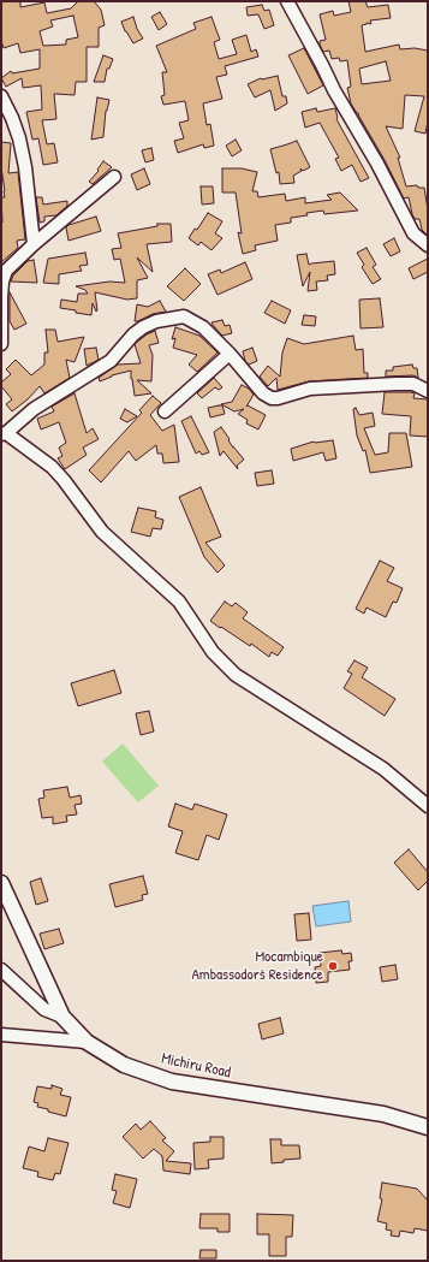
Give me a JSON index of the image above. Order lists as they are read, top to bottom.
{
  "streets": {
    "street": ["Michiru Road"]
  },
  "places": ["Mocambique Ambassodorś Residence"]
}
